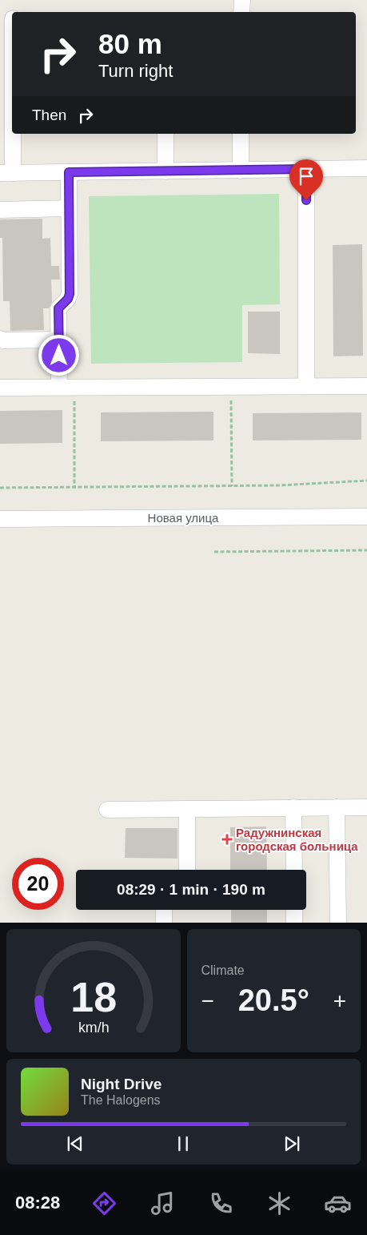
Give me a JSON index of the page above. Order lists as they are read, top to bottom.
{
  "streets": {
    "street": ["Новая улица"]
  },
  "places": {
    "health": ["Радужнинская городская больница"]
  },
  "page": {
    "turn": ["80 m", "Turn right"],
    "then": "Then",
    "limit": "20",
    "trip": "08:29 · 1 min · 190 m",
    "tile": "Climate",
    "heat": ["−", "20.5°", "+"],
    "song": ["Night Drive", "The Halogens"],
    "tabs": "08:28",
    "gauge": ["18", "km/h"]
  }
}
